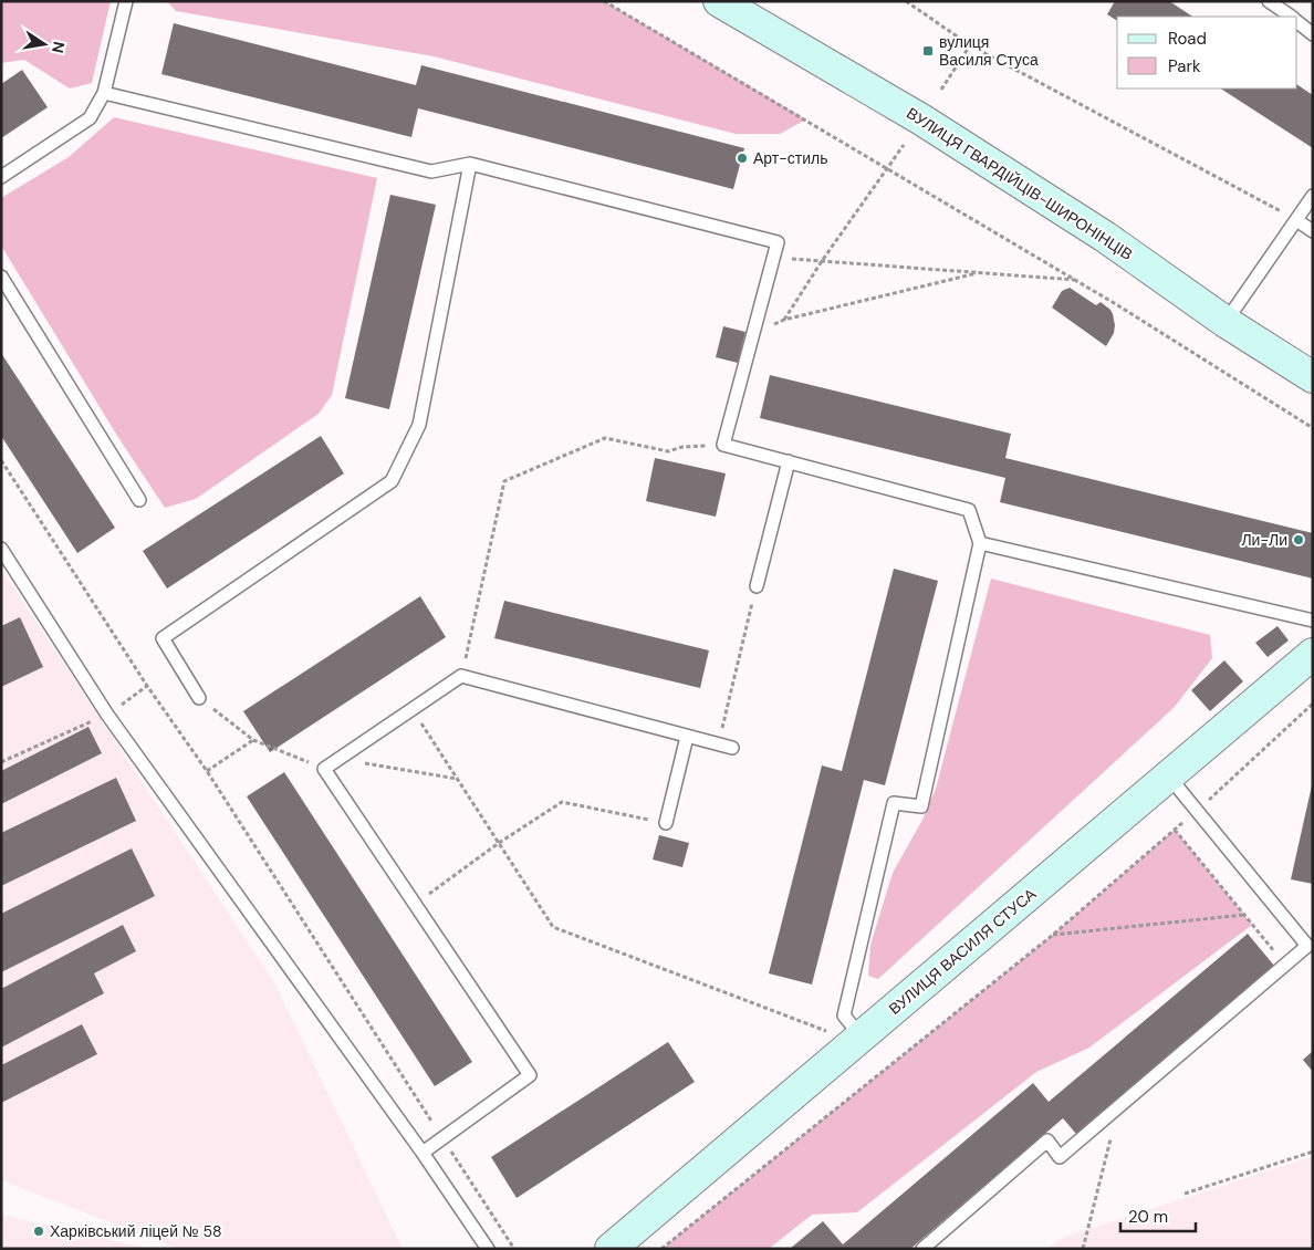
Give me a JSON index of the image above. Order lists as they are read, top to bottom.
{
  "streets": {
    "street": ["ВУЛИЦЯ ГВАРДІЙЦІВ-ШИРОНІНЦІВ", "ВУЛИЦЯ ВАСИЛЯ СТУСА"]
  },
  "places": {
    "transit": ["вулиця Василя Стуса"],
    "other": ["Арт-стиль", "Ли-Ли", "Харківський ліцей № 58"]
  },
  "legend": ["Road", "Park"],
  "scale_bar": "20 m",
  "north": "right"
}
